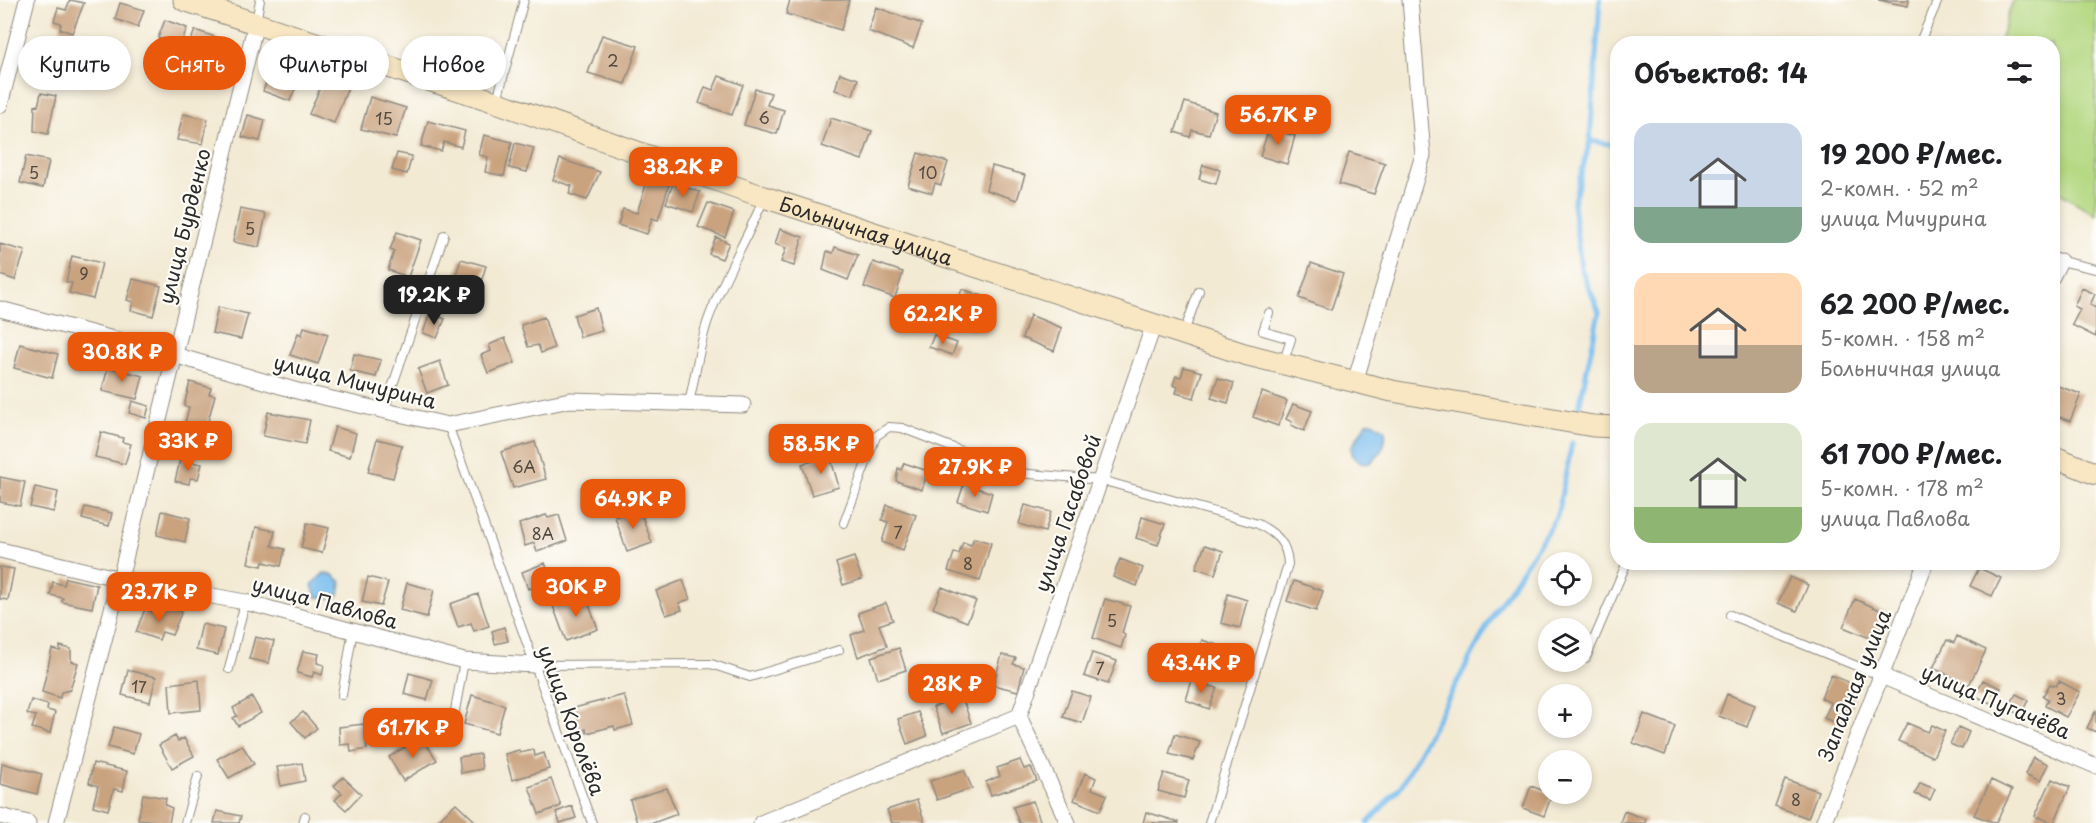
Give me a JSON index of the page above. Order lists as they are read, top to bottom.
{
  "streets": {
    "street": [
      "улица Бурденко",
      "Больничная улица",
      "улица Мичурина",
      "улица Гасабовой",
      "улица Павлова",
      "Западная улица",
      "улица Пугачёва"
    ],
    "lane": ["улица Королёва"]
  },
  "crossings": [
    ["улица Бурденко", "Больничная улица"],
    ["улица Бурденко", "улица Мичурина"],
    ["улица Бурденко", "улица Павлова"],
    ["Больничная улица", "улица Гасабовой"],
    ["улица Мичурина", "улица Королёва"],
    ["улица Павлова", "улица Королёва"],
    ["Западная улица", "улица Пугачёва"]
  ],
  "house_numbers": [
    "2",
    "6",
    "15",
    "5",
    "10",
    "5",
    "9",
    "6А",
    "7",
    "8А",
    "8",
    "5",
    "7",
    "17",
    "3",
    "8"
  ],
  "page": {
    "chip": [
      "Купить",
      "Снять",
      "Фильтры",
      "Новое"
    ],
    "heading": "Объектов: 14",
    "price": [
      "56.7K ₽",
      "38.2K ₽",
      "19.2K ₽",
      "62.2K ₽",
      "30.8K ₽",
      "33K ₽",
      "58.5K ₽",
      "27.9K ₽",
      "64.9K ₽",
      "30K ₽",
      "23.7K ₽",
      "43.4K ₽",
      "28K ₽",
      "61.7K ₽"
    ],
    "list": [
      {
        "name": "19 200 ₽/мес.",
        "note": "2-комн. · 52 m² · улица Мичурина"
      },
      {
        "name": "62 200 ₽/мес.",
        "note": "5-комн. · 158 m² · Больничная улица"
      },
      {
        "name": "61 700 ₽/мес.",
        "note": "5-комн. · 178 m² · улица Павлова"
      }
    ],
    "map_buttons": ["+", "−"]
  }
}
